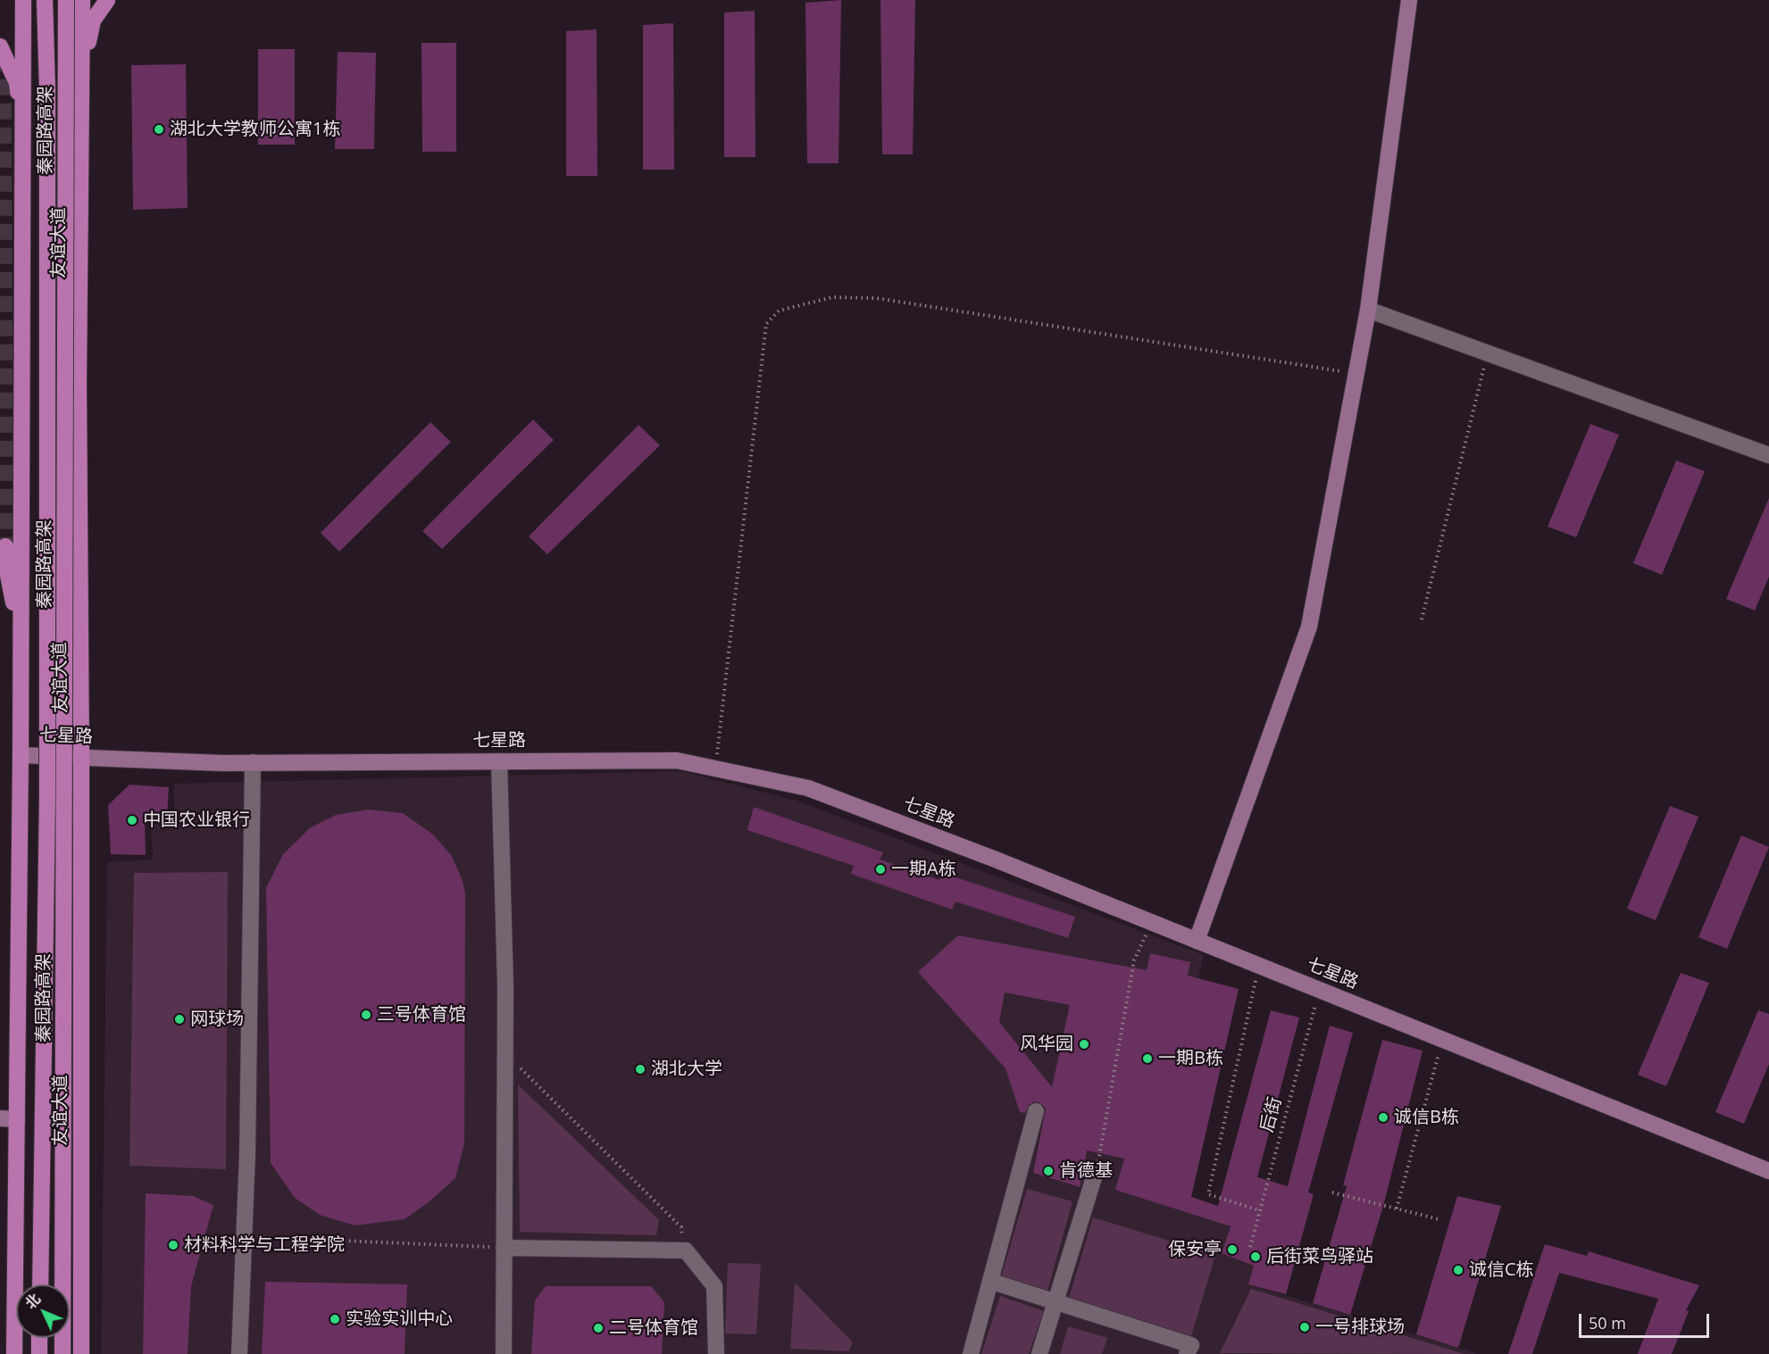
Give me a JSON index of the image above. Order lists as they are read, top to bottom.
{
  "streets": {
    "main road": ["秦园路高架", "友谊大道"],
    "street": ["七星路"],
    "path": ["后街"]
  },
  "crossings": [
    ["友谊大道", "七星路"],
    ["七星路", "后街"]
  ],
  "places": [
    "湖北大学教师公寓1栋",
    "中国农业银行",
    "一期A栋",
    "三号体育馆",
    "网球场",
    "风华园",
    "一期B栋",
    "湖北大学",
    "诚信B栋",
    "肯德基",
    "材料科学与工程学院",
    "保安亭",
    "后街菜鸟驿站",
    "诚信C栋",
    "实验实训中心",
    "一号排球场",
    "二号体育馆"
  ],
  "scale_bar": "50 m",
  "north": "top left"
}
